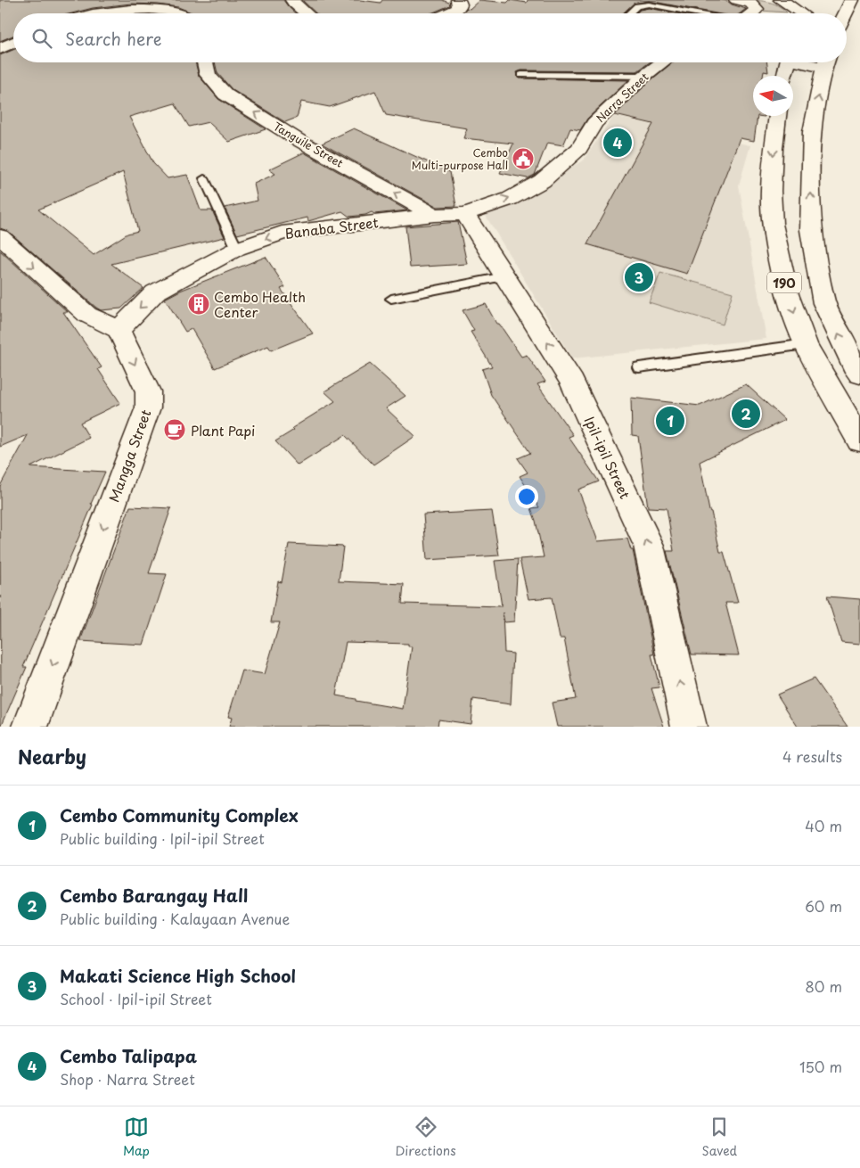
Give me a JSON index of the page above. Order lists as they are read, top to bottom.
{
  "streets": {
    "street": [
      "Narra Street",
      "Tanguile Street",
      "Banaba Street",
      "190",
      "Mangga Street",
      "Ipil-ipil Street"
    ]
  },
  "crossings": [
    ["Narra Street", "Banaba Street"],
    ["Narra Street", "Ipil-ipil Street"],
    ["Tanguile Street", "Banaba Street"],
    ["Banaba Street", "Mangga Street"],
    ["Banaba Street", "Ipil-ipil Street"]
  ],
  "one_way": [
    "Narra Street",
    "Tanguile Street",
    "Banaba Street",
    "Mangga Street",
    "Ipil-ipil Street"
  ],
  "places": {
    "public building": ["Cembo Multi-purpose Hall"],
    "building": ["Cembo Health Center"],
    "cafe": ["Plant Papi"]
  },
  "north": "left",
  "page": {
    "search": "Search here",
    "pins": [
      "4",
      "3",
      "2",
      "1"
    ],
    "heading": ["Nearby", "4 results"],
    "list": [
      {
        "mark": "1",
        "name": "Cembo Community Complex",
        "note": "Public building · Ipil-ipil Street",
        "value": "40 m"
      },
      {
        "mark": "2",
        "name": "Cembo Barangay Hall",
        "note": "Public building · Kalayaan Avenue",
        "value": "60 m"
      },
      {
        "mark": "3",
        "name": "Makati Science High School",
        "note": "School · Ipil-ipil Street",
        "value": "80 m"
      },
      {
        "mark": "4",
        "name": "Cembo Talipapa",
        "note": "Shop · Narra Street",
        "value": "150 m"
      }
    ],
    "nav": ["Map", "Directions", "Saved"]
  }
}
